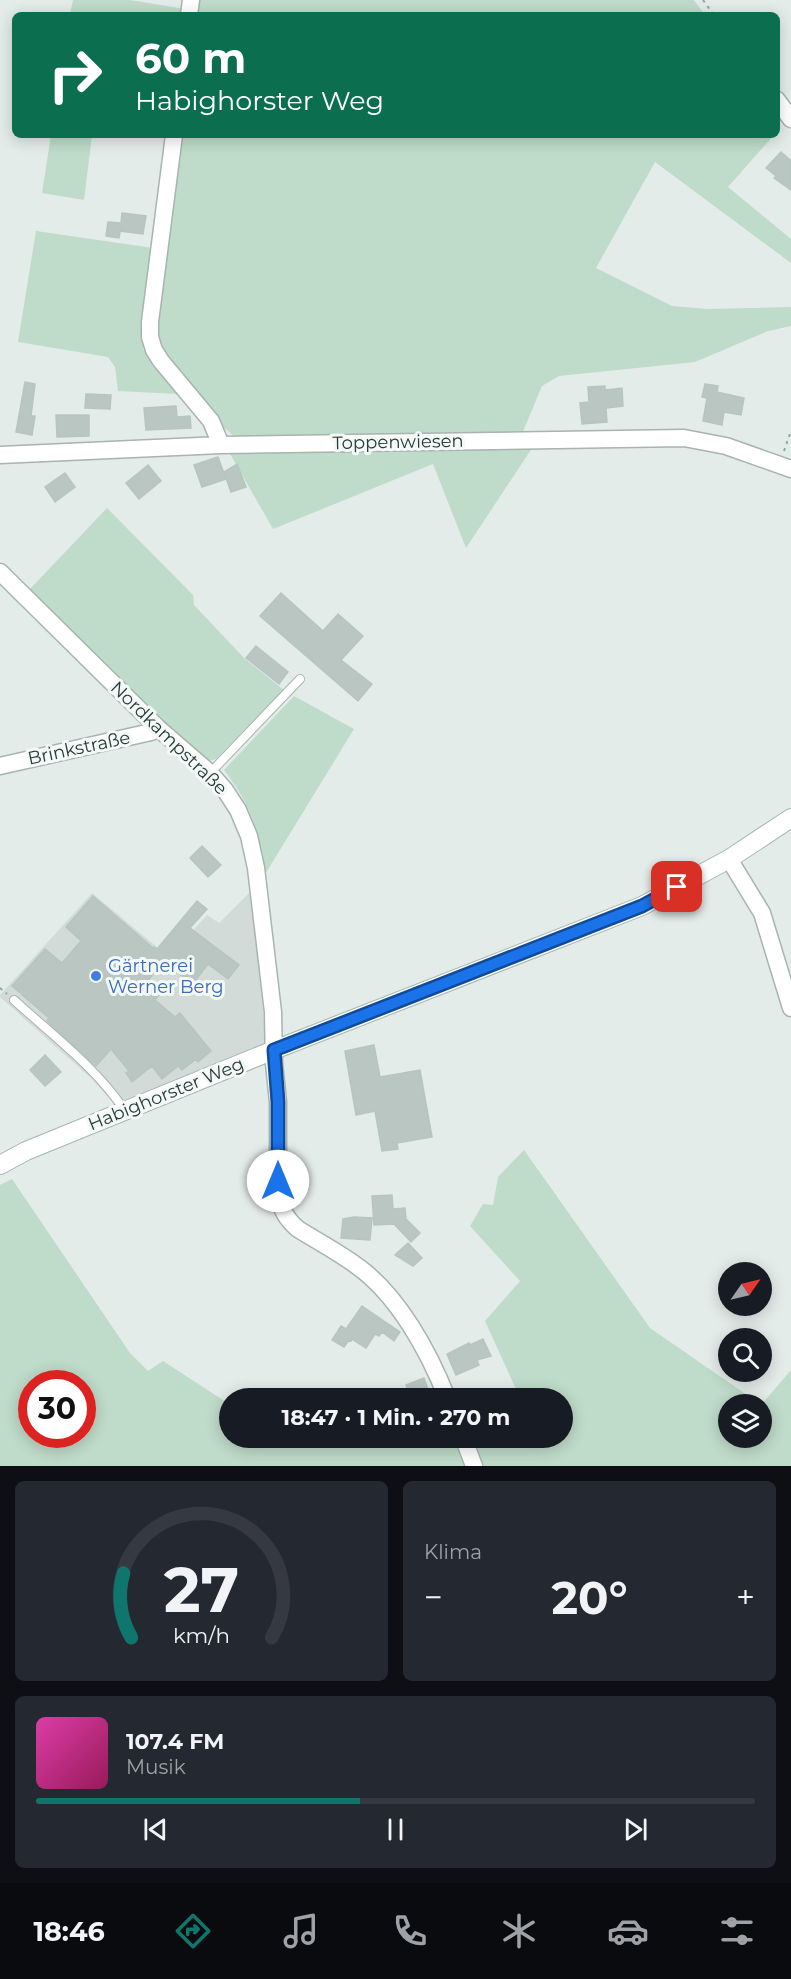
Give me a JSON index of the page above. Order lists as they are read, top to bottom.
{
  "streets": {
    "street": [
      "Toppenwiesen",
      "Nordkampstraße",
      "Brinkstraße",
      "Habighorster Weg"
    ]
  },
  "crossings": [
    ["Nordkampstraße", "Brinkstraße"],
    ["Nordkampstraße", "Habighorster Weg"]
  ],
  "places": ["Gärtnerei Werner Berg"],
  "north": "top right",
  "page": {
    "turn": ["60 m", "Habighorster Weg"],
    "limit": "30",
    "trip": "18:47 · 1 Min. · 270 m",
    "tile": "Klima",
    "heat": ["−", "20°", "+"],
    "song": ["107.4 FM", "Musik"],
    "tabs": "18:46",
    "gauge": ["27", "km/h"]
  }
}
